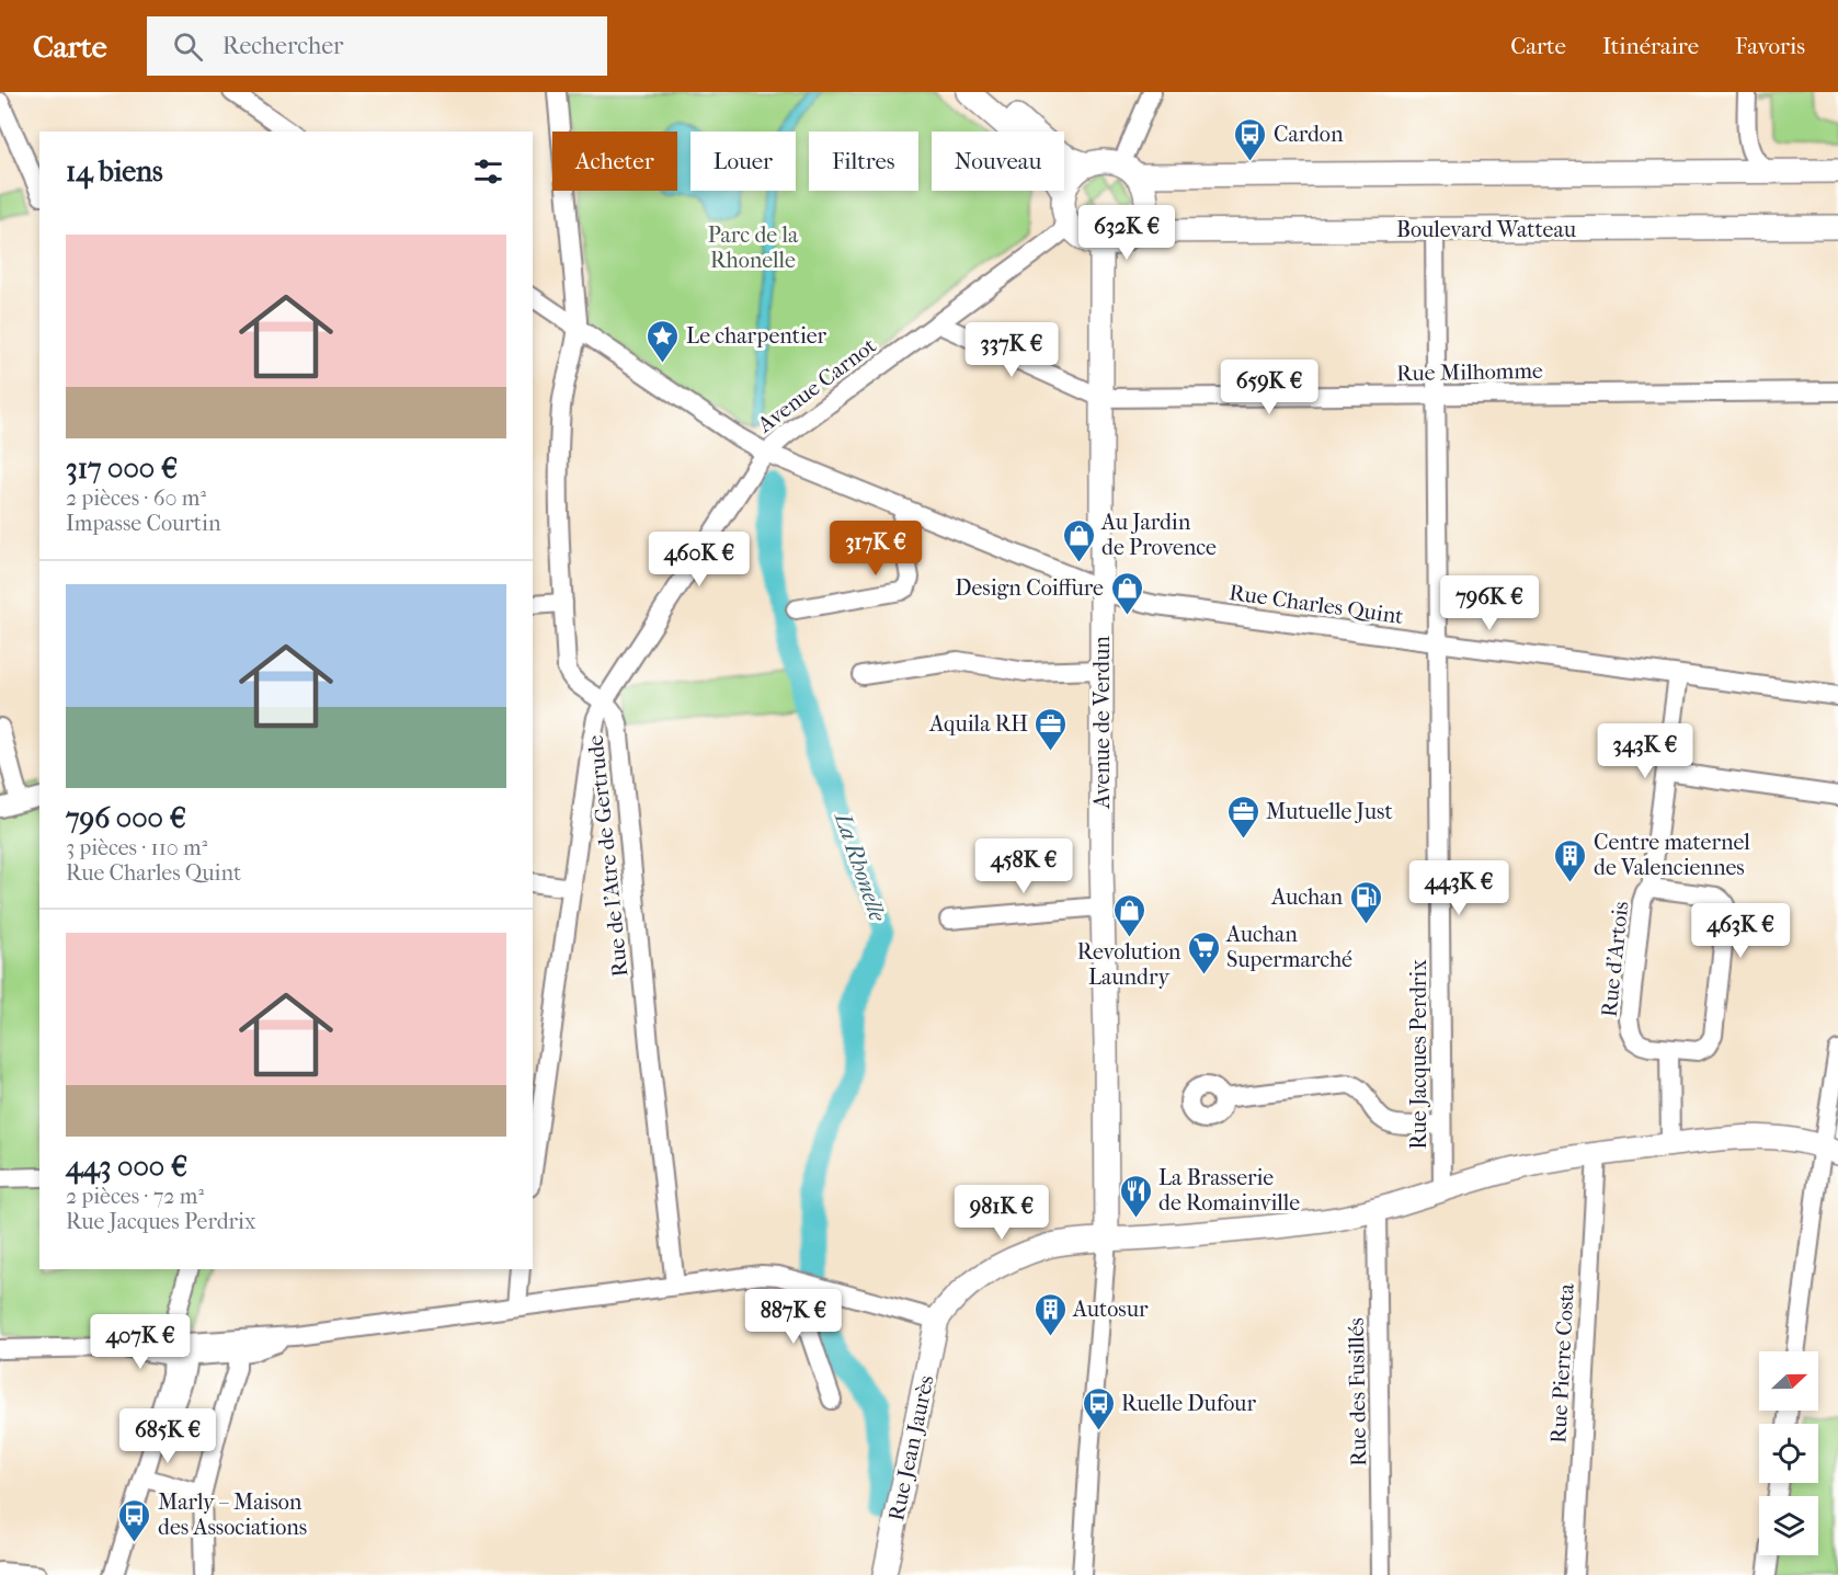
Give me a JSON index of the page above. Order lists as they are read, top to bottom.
{
  "streets": {
    "main road": ["Boulevard Watteau", "Avenue de Verdun", "Rue Jean Jaurès"],
    "street": [
      "Rue Milhomme",
      "Avenue Carnot",
      "Rue Charles Quint",
      "Rue de l'Atre de Gertrude",
      "Rue d'Artois",
      "Rue Jacques Perdrix",
      "Rue Pierre Costa",
      "Rue des Fusillés"
    ]
  },
  "crossings": [
    ["Boulevard Watteau", "Avenue Carnot"],
    ["Boulevard Watteau", "Avenue de Verdun"],
    ["Boulevard Watteau", "Rue Jacques Perdrix"],
    ["Rue Milhomme", "Avenue de Verdun"],
    ["Rue Milhomme", "Rue Jacques Perdrix"],
    ["Avenue Carnot", "Rue Charles Quint"],
    ["Avenue Carnot", "Avenue de Verdun"],
    ["Avenue Carnot", "Rue de l'Atre de Gertrude"],
    ["Rue Charles Quint", "Avenue de Verdun"],
    ["Rue Charles Quint", "Rue de l'Atre de Gertrude"],
    ["Rue Charles Quint", "Rue d'Artois"],
    ["Rue Charles Quint", "Rue Jacques Perdrix"]
  ],
  "water": ["La Rhonelle"],
  "parks": ["Parc de la Rhonelle"],
  "places": {
    "bus stop": ["Cardon", "Ruelle Dufour", "Marly – Maison des Associations"],
    "place": ["Le charpentier"],
    "shop": ["Au Jardin de Provence", "Design Coiffure", "Revolution Laundry"],
    "office": ["Aquila RH", "Mutuelle Just"],
    "building": ["Centre maternel de Valenciennes", "Autosur"],
    "fuel station": ["Auchan"],
    "supermarket": ["Auchan Supermarché"],
    "restaurant": ["La Brasserie de Romainville"]
  },
  "north": "right",
  "page": {
    "header": "Carte",
    "search": "Rechercher",
    "nav": ["Carte", "Itinéraire", "Favoris"],
    "chip": [
      "Acheter",
      "Louer",
      "Filtres",
      "Nouveau"
    ],
    "heading": "14 biens",
    "price": [
      "632K €",
      "337K €",
      "659K €",
      "317K €",
      "460K €",
      "796K €",
      "343K €",
      "458K €",
      "443K €",
      "463K €",
      "981K €",
      "887K €",
      "407K €",
      "685K €"
    ],
    "list": [
      {
        "name": "317 000 €",
        "note": "2 pièces · 60 m² · Impasse Courtin"
      },
      {
        "name": "796 000 €",
        "note": "3 pièces · 110 m² · Rue Charles Quint"
      },
      {
        "name": "443 000 €",
        "note": "2 pièces · 72 m² · Rue Jacques Perdrix"
      }
    ]
  }
}
